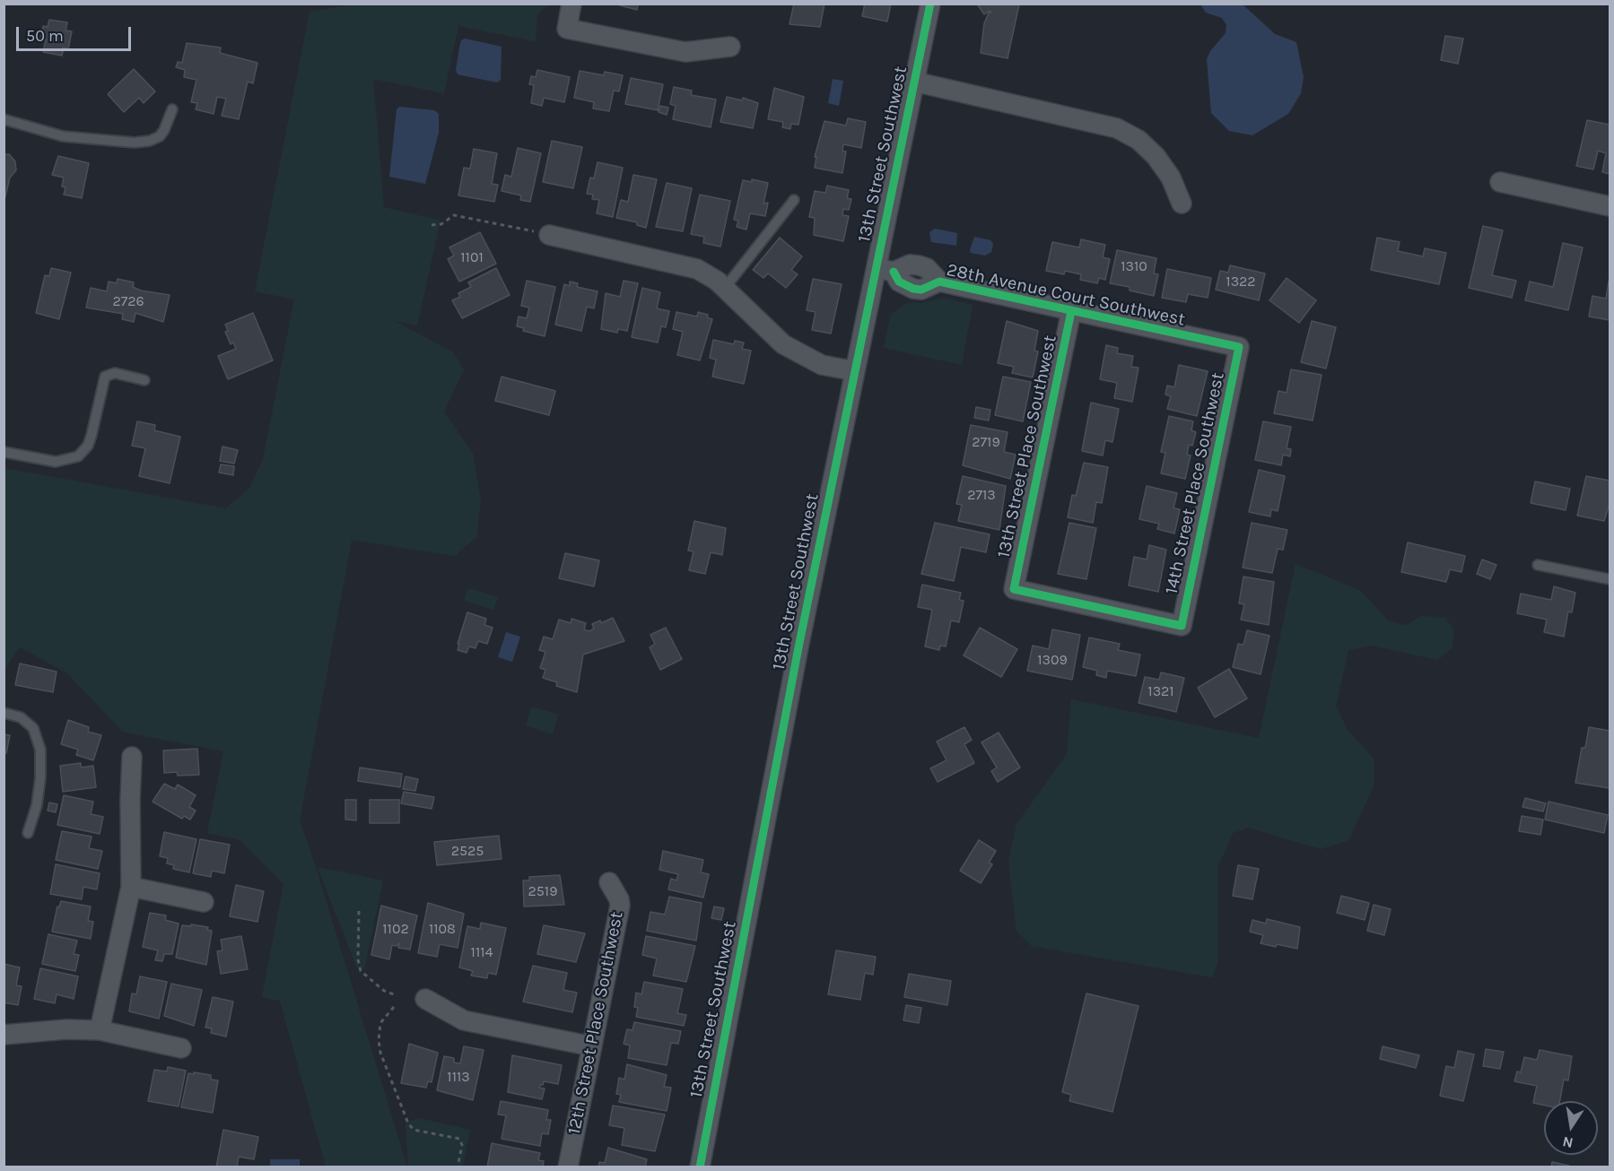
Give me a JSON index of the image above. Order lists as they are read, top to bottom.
{
  "streets": {
    "street": [
      "13th Street Southwest",
      "28th Avenue Court Southwest",
      "13th Street Place Southwest",
      "14th Street Place Southwest",
      "12th Street Place Southwest"
    ]
  },
  "crossings": [
    ["13th Street Southwest", "28th Avenue Court Southwest"],
    ["28th Avenue Court Southwest", "13th Street Place Southwest"],
    ["28th Avenue Court Southwest", "14th Street Place Southwest"],
    ["13th Street Place Southwest", "14th Street Place Southwest"]
  ],
  "house_numbers": [
    "1101",
    "1310",
    "1322",
    "2726",
    "2719",
    "2713",
    "1309",
    "1321",
    "2525",
    "2519",
    "1102",
    "1108",
    "1114",
    "1113"
  ],
  "scale_bar": "50 m",
  "north": "bottom"
}
